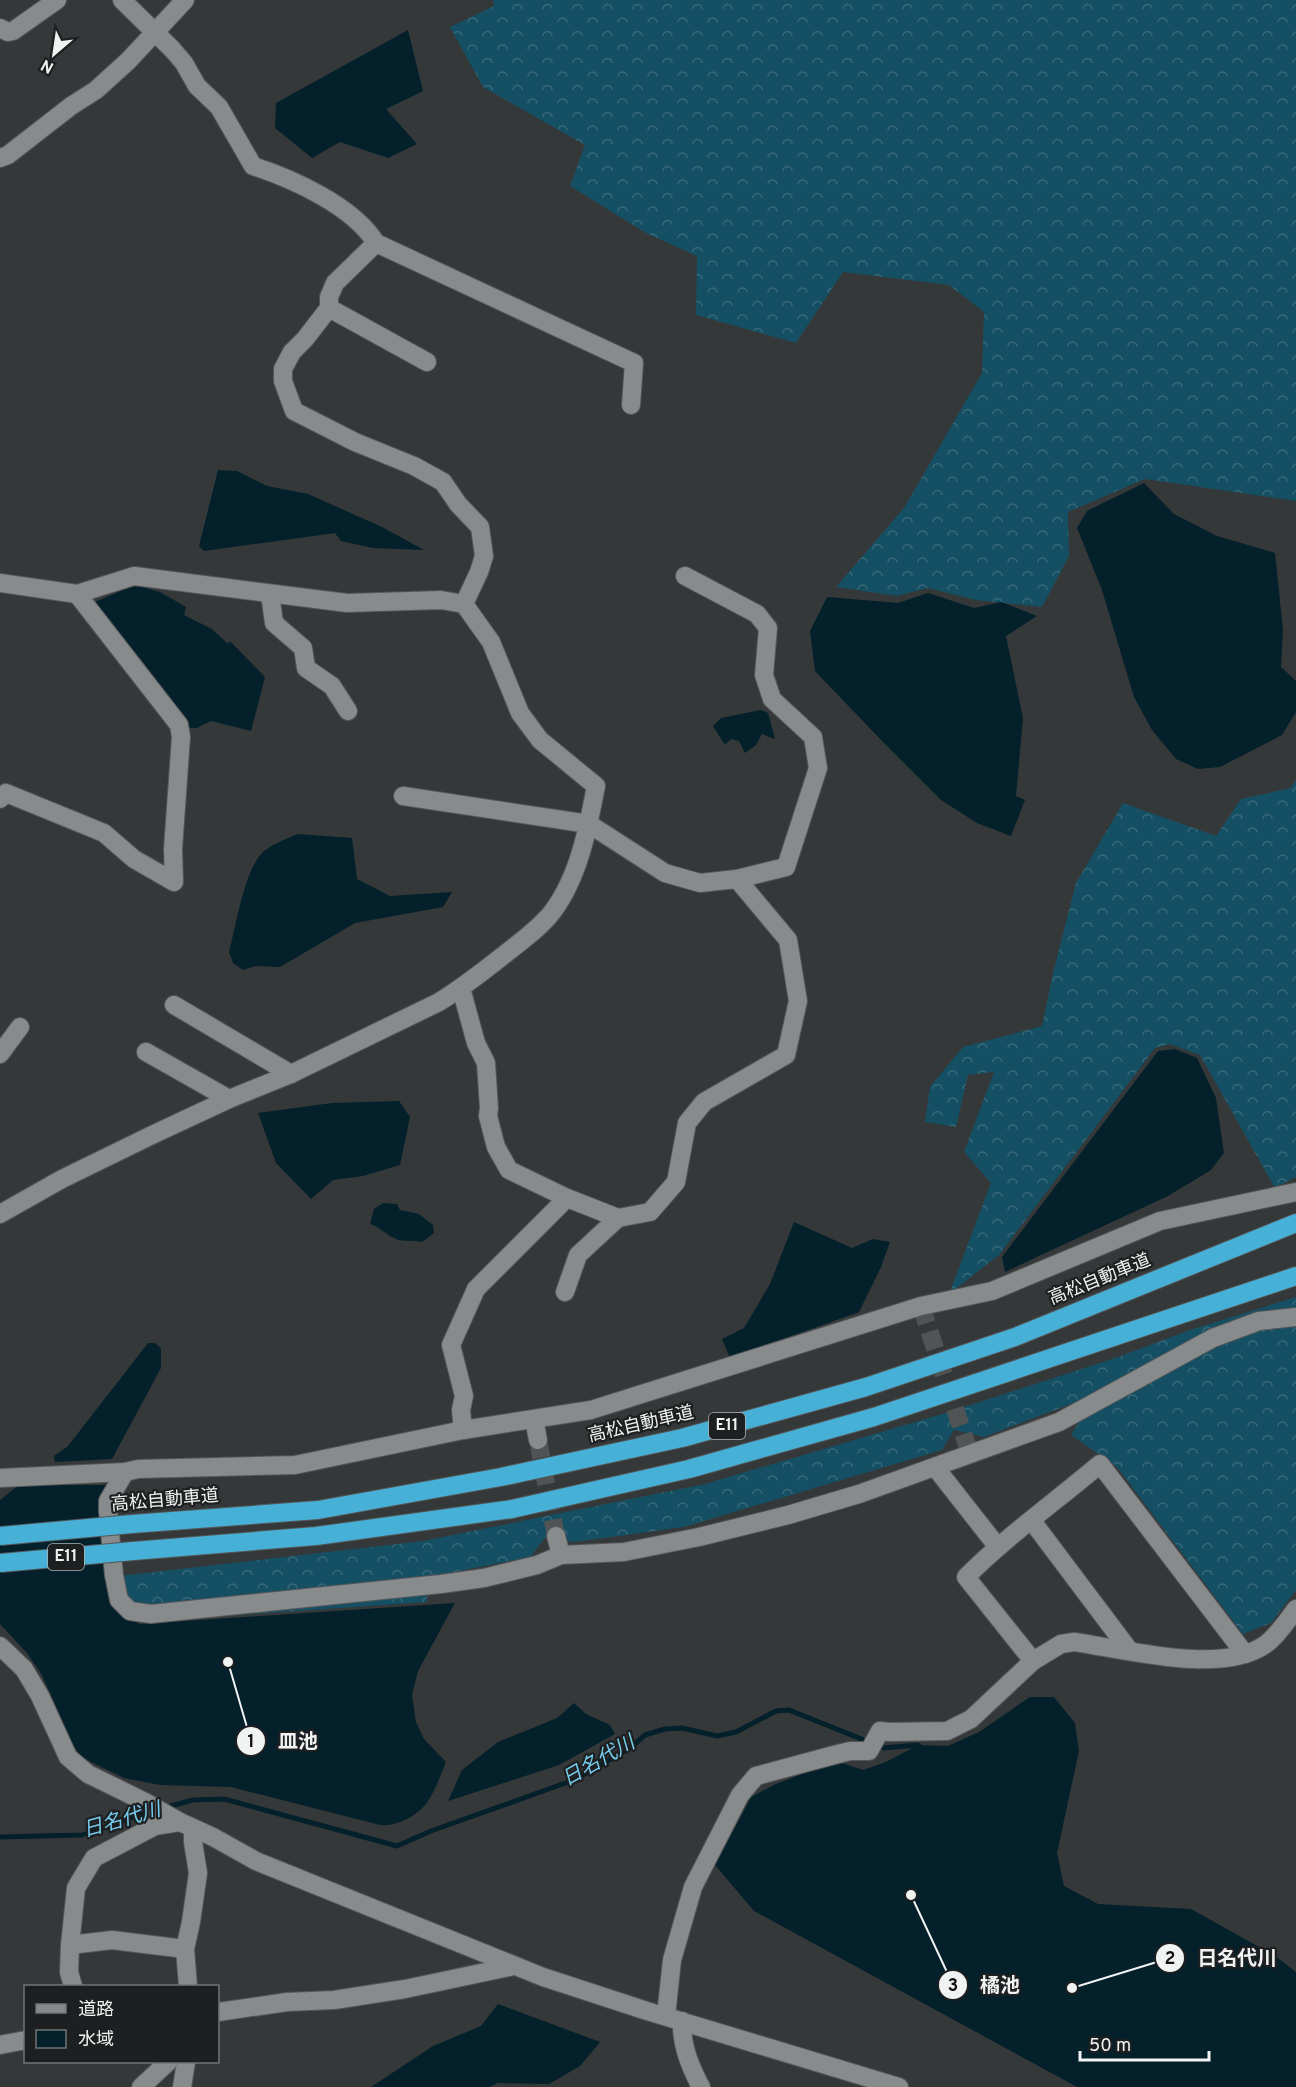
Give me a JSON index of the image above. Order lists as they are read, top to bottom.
{
  "streets": {
    "highway": ["高松自動車道", "E11"]
  },
  "water": ["日名代川"],
  "places": ["皿池", "橘池", "日名代川"],
  "legend": ["道路", "水域"],
  "scale_bar": "50 m",
  "north": "bottom left"
}
